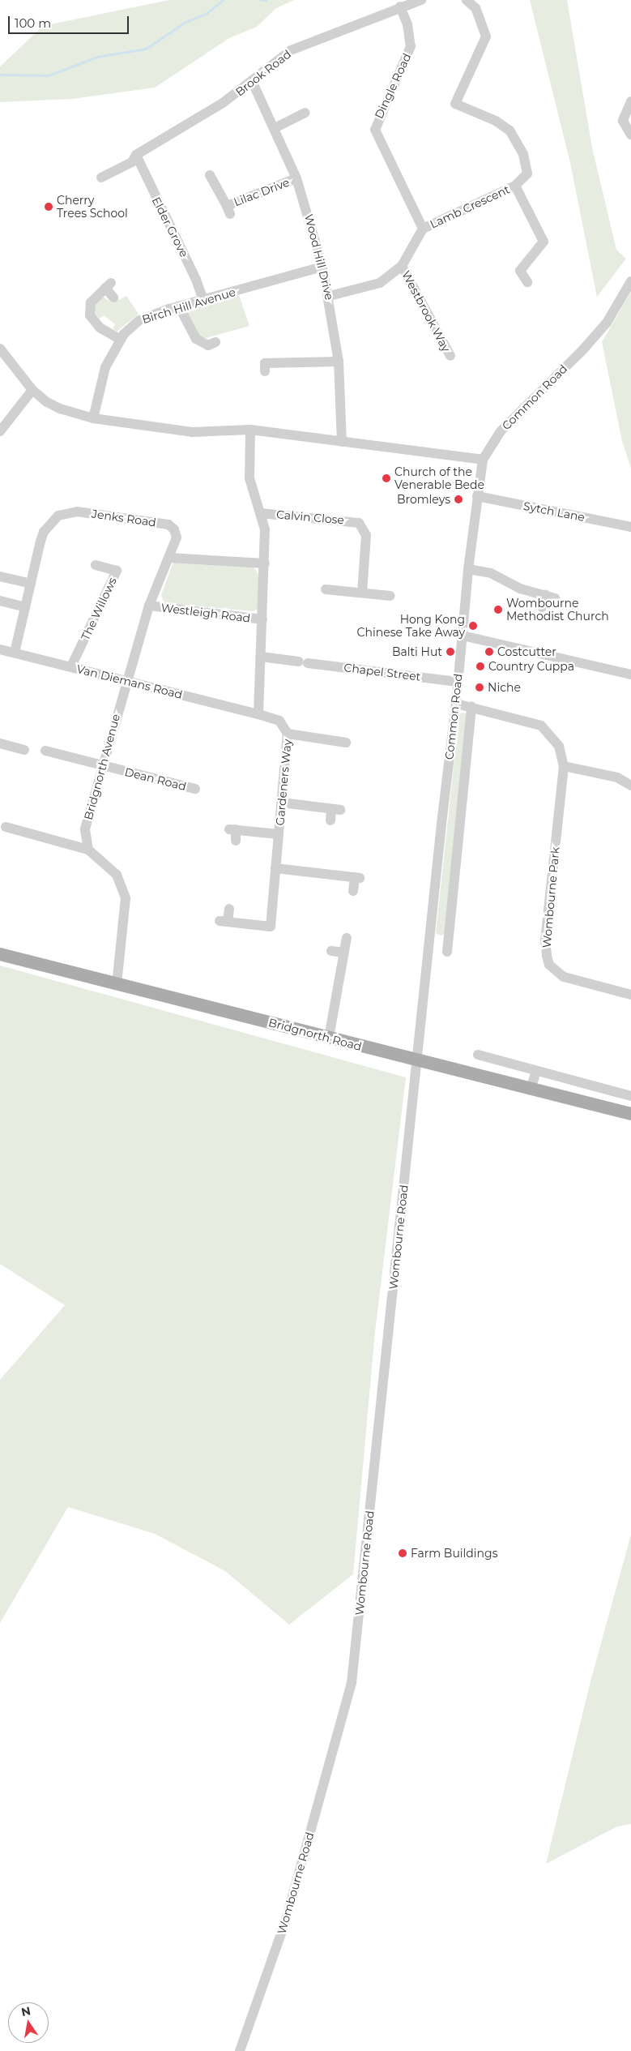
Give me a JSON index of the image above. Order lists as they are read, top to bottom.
{
  "streets": {
    "main road": ["Bridgnorth Road"],
    "street": [
      "Brook Road",
      "Dingle Road",
      "Lilac Drive",
      "Lamb Crescent",
      "Elder Grove",
      "Wood Hill Drive",
      "Birch Hill Avenue",
      "Westbrook Way",
      "Common Road",
      "Sytch Lane",
      "Calvin Close",
      "Jenks Road",
      "The Willows",
      "Westleigh Road",
      "Chapel Street",
      "Van Diemans Road",
      "Bridgnorth Avenue",
      "Dean Road",
      "Gardeners Way",
      "Wombourne Park",
      "Wombourne Road"
    ]
  },
  "crossings": [
    ["Brook Road", "Dingle Road"],
    ["Brook Road", "Elder Grove"],
    ["Brook Road", "Wood Hill Drive"],
    ["Dingle Road", "Lamb Crescent"],
    ["Lilac Drive", "Wood Hill Drive"],
    ["Lamb Crescent", "Wood Hill Drive"],
    ["Lamb Crescent", "Westbrook Way"],
    ["Elder Grove", "Birch Hill Avenue"],
    ["Wood Hill Drive", "Birch Hill Avenue"],
    ["Common Road", "Sytch Lane"],
    ["Common Road", "Chapel Street"],
    ["Common Road", "Wombourne Park"],
    ["Common Road", "Bridgnorth Road"],
    ["Common Road", "Wombourne Road"],
    ["Jenks Road", "Westleigh Road"],
    ["Jenks Road", "Van Diemans Road"],
    ["Jenks Road", "Bridgnorth Avenue"],
    ["The Willows", "Van Diemans Road"],
    ["Van Diemans Road", "Bridgnorth Avenue"],
    ["Van Diemans Road", "Gardeners Way"],
    ["Bridgnorth Avenue", "Dean Road"],
    ["Bridgnorth Road", "Wombourne Road"]
  ],
  "places": [
    "Cherry Trees School",
    "Church of the Venerable Bede",
    "Bromleys",
    "Wombourne Methodist Church",
    "Hong Kong Chinese Take Away",
    "Balti Hut",
    "Costcutter",
    "Country Cuppa",
    "Niche",
    "Farm Buildings"
  ],
  "scale_bar": "100 m",
  "north": "top"
}
